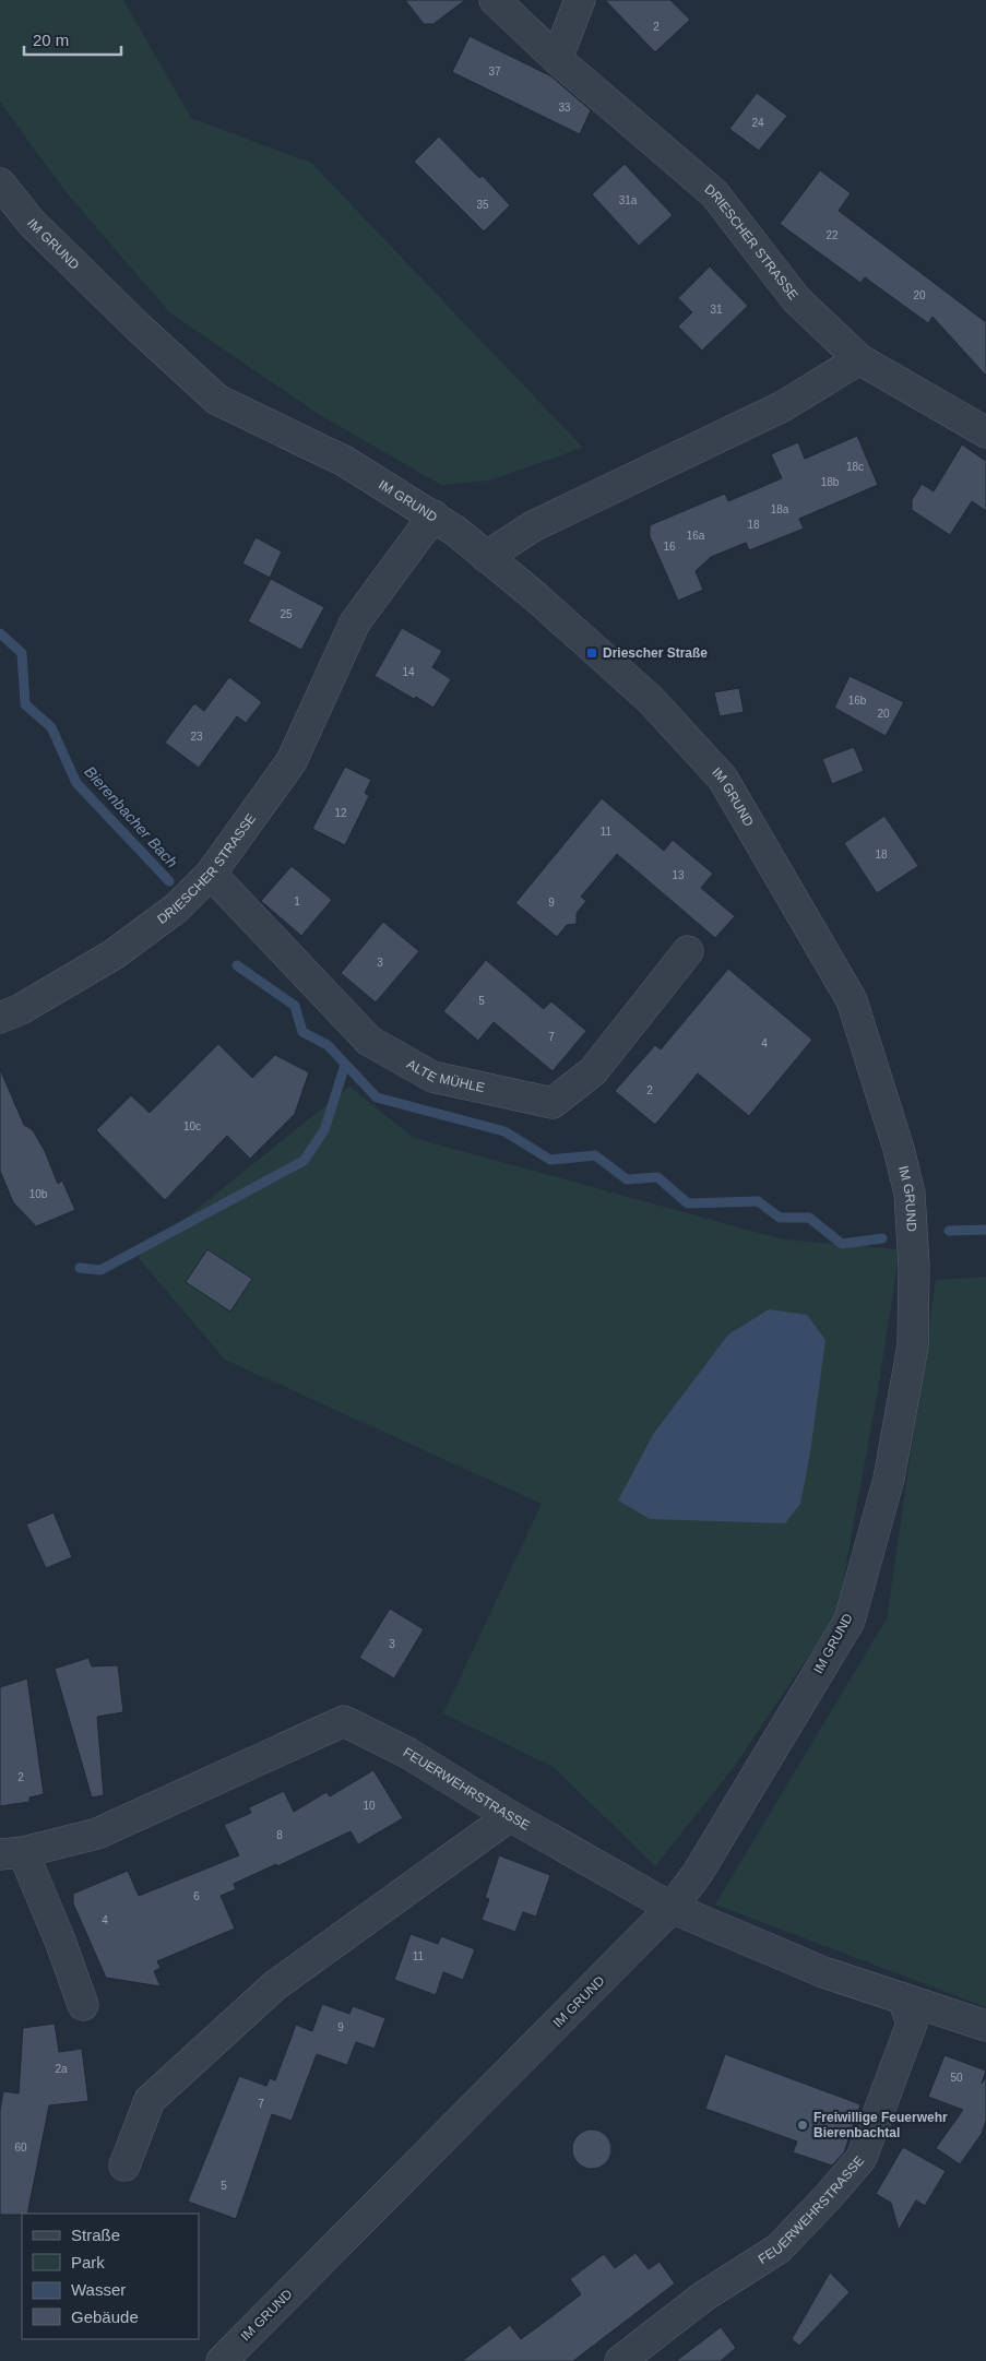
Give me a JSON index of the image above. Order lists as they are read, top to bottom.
{
  "streets": {
    "street": [
      "IM GRUND",
      "DRIESCHER STRASSE",
      "ALTE MÜHLE",
      "FEUERWEHRSTRASSE"
    ]
  },
  "crossings": [
    ["IM GRUND", "DRIESCHER STRASSE"],
    ["IM GRUND", "FEUERWEHRSTRASSE"],
    ["DRIESCHER STRASSE", "ALTE MÜHLE"]
  ],
  "water": ["Bierenbacher Bach"],
  "places": {
    "transit": ["Driescher Straße"],
    "other": ["Freiwillige Feuerwehr Bierenbachtal"]
  },
  "house_numbers": [
    "2",
    "37",
    "33",
    "24",
    "31a",
    "35",
    "22",
    "20",
    "31",
    "18c",
    "18b",
    "18a",
    "18",
    "16a",
    "16",
    "25",
    "14",
    "16b",
    "20",
    "23",
    "12",
    "11",
    "18",
    "13",
    "1",
    "9",
    "3",
    "5",
    "7",
    "4",
    "2",
    "10c",
    "10b",
    "3",
    "2",
    "10",
    "8",
    "6",
    "4",
    "11",
    "9",
    "2a",
    "50",
    "7",
    "60",
    "5"
  ],
  "legend": [
    "Straße",
    "Park",
    "Wasser",
    "Gebäude"
  ],
  "scale_bar": "20 m"
}
